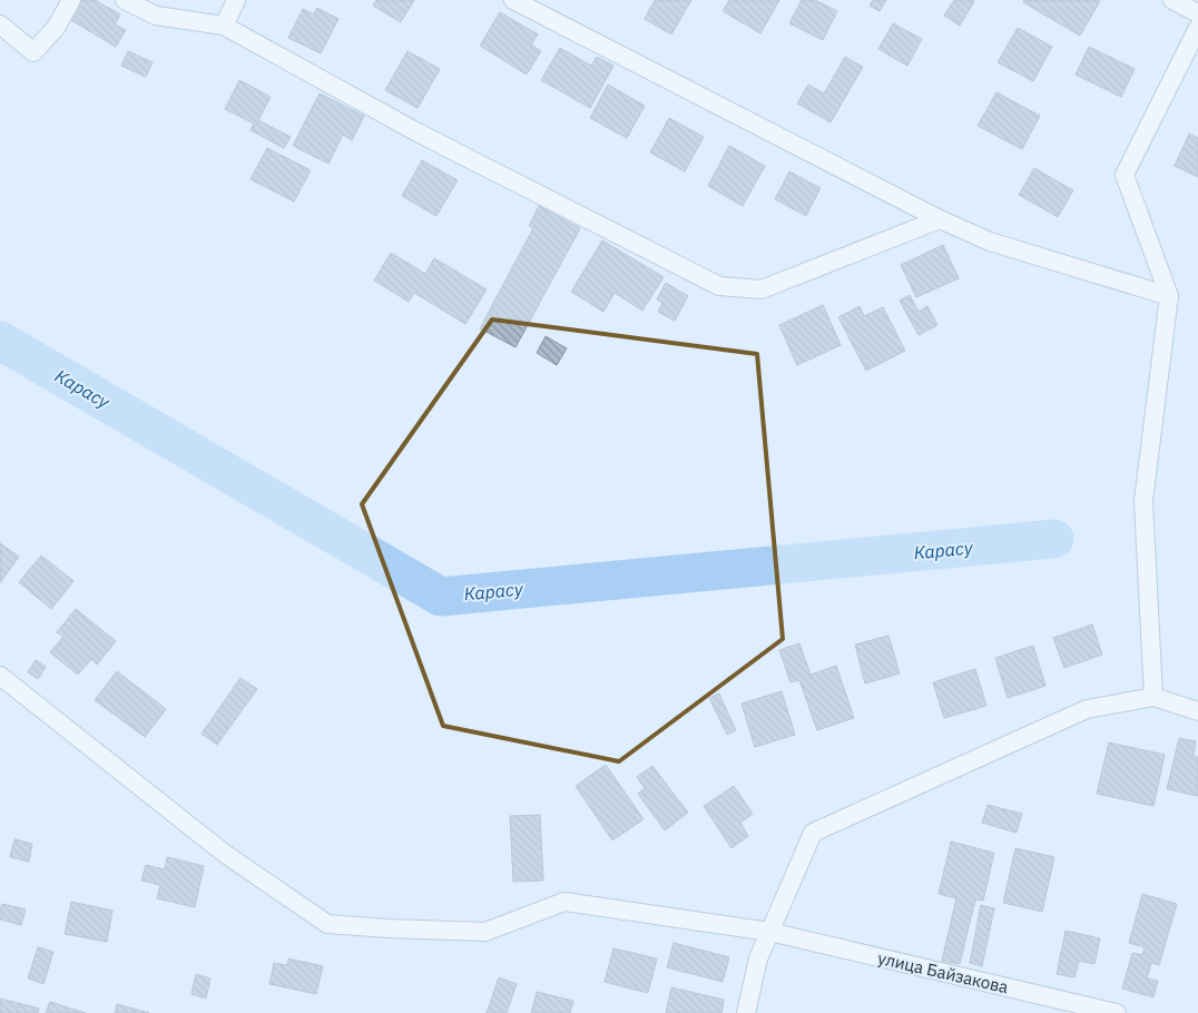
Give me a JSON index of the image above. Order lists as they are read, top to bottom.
{
  "streets": {
    "street": ["улица Байзакова"]
  },
  "water": ["Карасу"]
}
